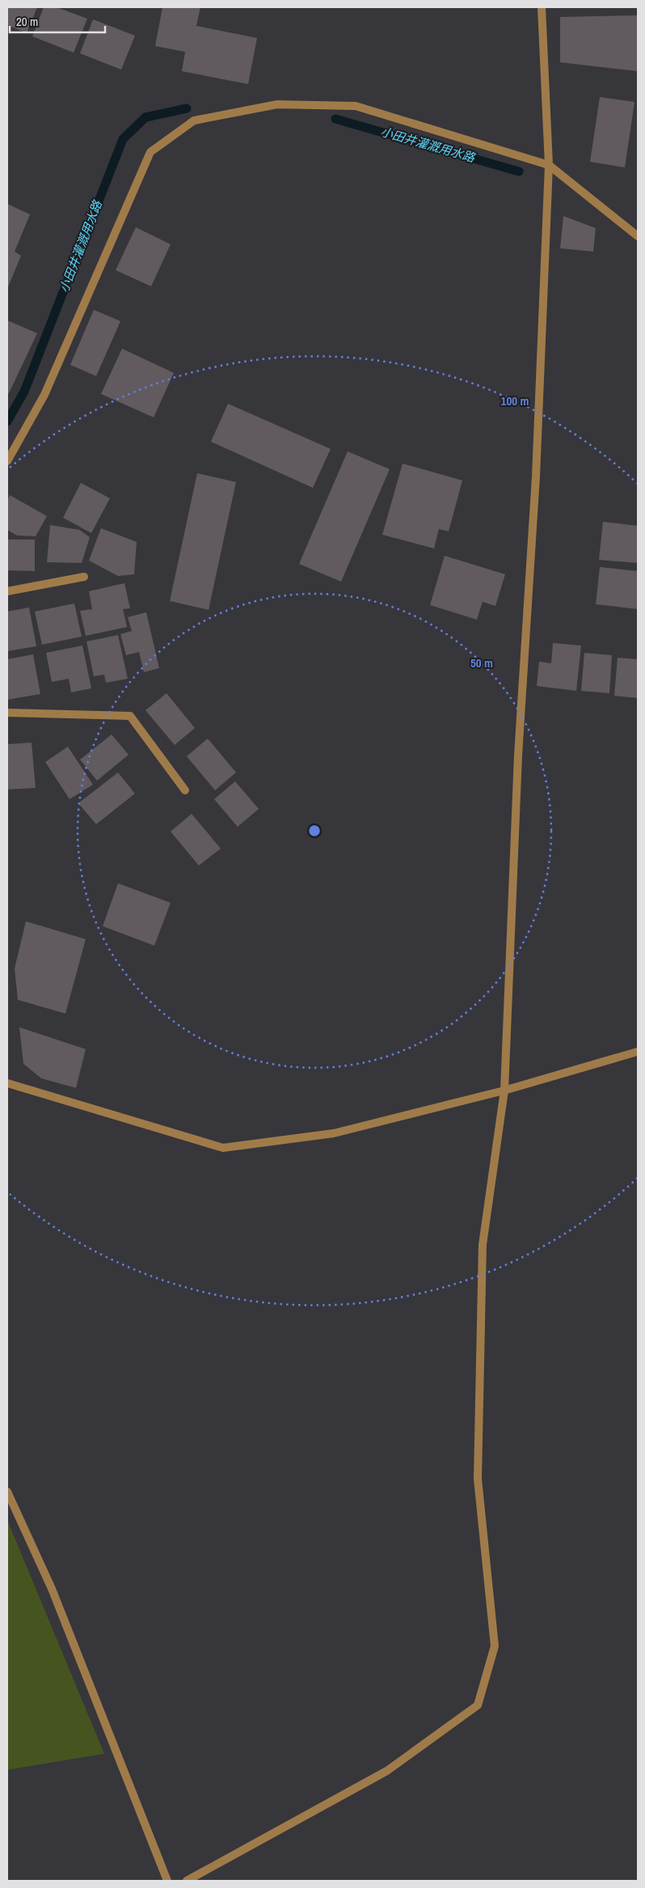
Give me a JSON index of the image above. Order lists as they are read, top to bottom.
{
  "water": ["小田井灌漑用水路"],
  "scale_bar": "20 m",
  "rings": ["100 m", "50 m"]
}
